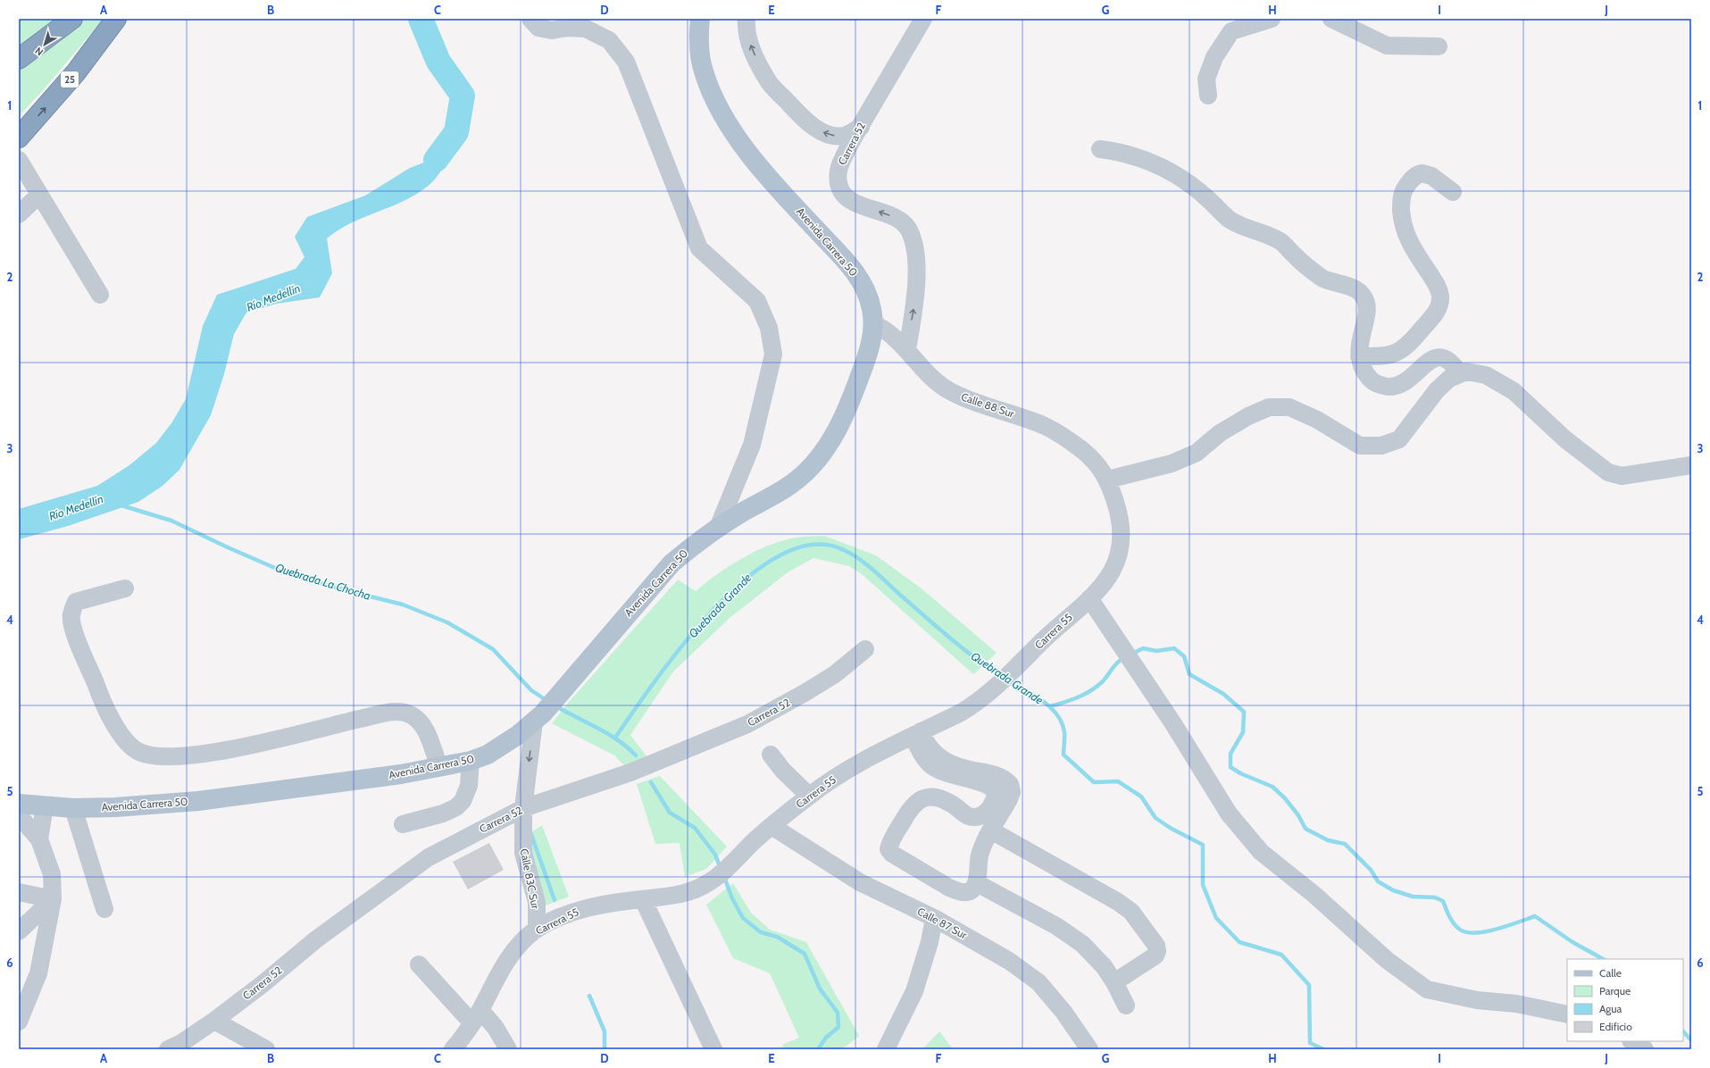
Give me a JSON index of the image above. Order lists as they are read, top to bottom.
{
  "streets": {
    "highway": ["25"],
    "main road": ["Avenida Carrera 50"],
    "street": [
      "Carrera 52",
      "Calle 88 Sur",
      "Carrera 55",
      "Calle 83C Sur",
      "Calle 87 Sur"
    ]
  },
  "crossings": [
    ["Carrera 52", "Calle 88 Sur"],
    ["Carrera 52", "Calle 83C Sur"],
    ["Avenida Carrera 50", "Calle 88 Sur"],
    ["Avenida Carrera 50", "Calle 83C Sur"],
    ["Calle 88 Sur", "Carrera 55"],
    ["Carrera 55", "Calle 83C Sur"],
    ["Carrera 55", "Calle 87 Sur"]
  ],
  "one_way": ["Calle 83C Sur"],
  "water": ["Río Medellín", "Quebrada La Chocha", "Quebrada Grande"],
  "legend": [
    "Calle",
    "Parque",
    "Agua",
    "Edificio"
  ],
  "north": "bottom left",
  "grid": {
    "columns": [
      "A",
      "B",
      "C",
      "D",
      "E",
      "F",
      "G",
      "H",
      "I",
      "J"
    ],
    "rows": [
      "1",
      "2",
      "3",
      "4",
      "5",
      "6"
    ]
  }
}
